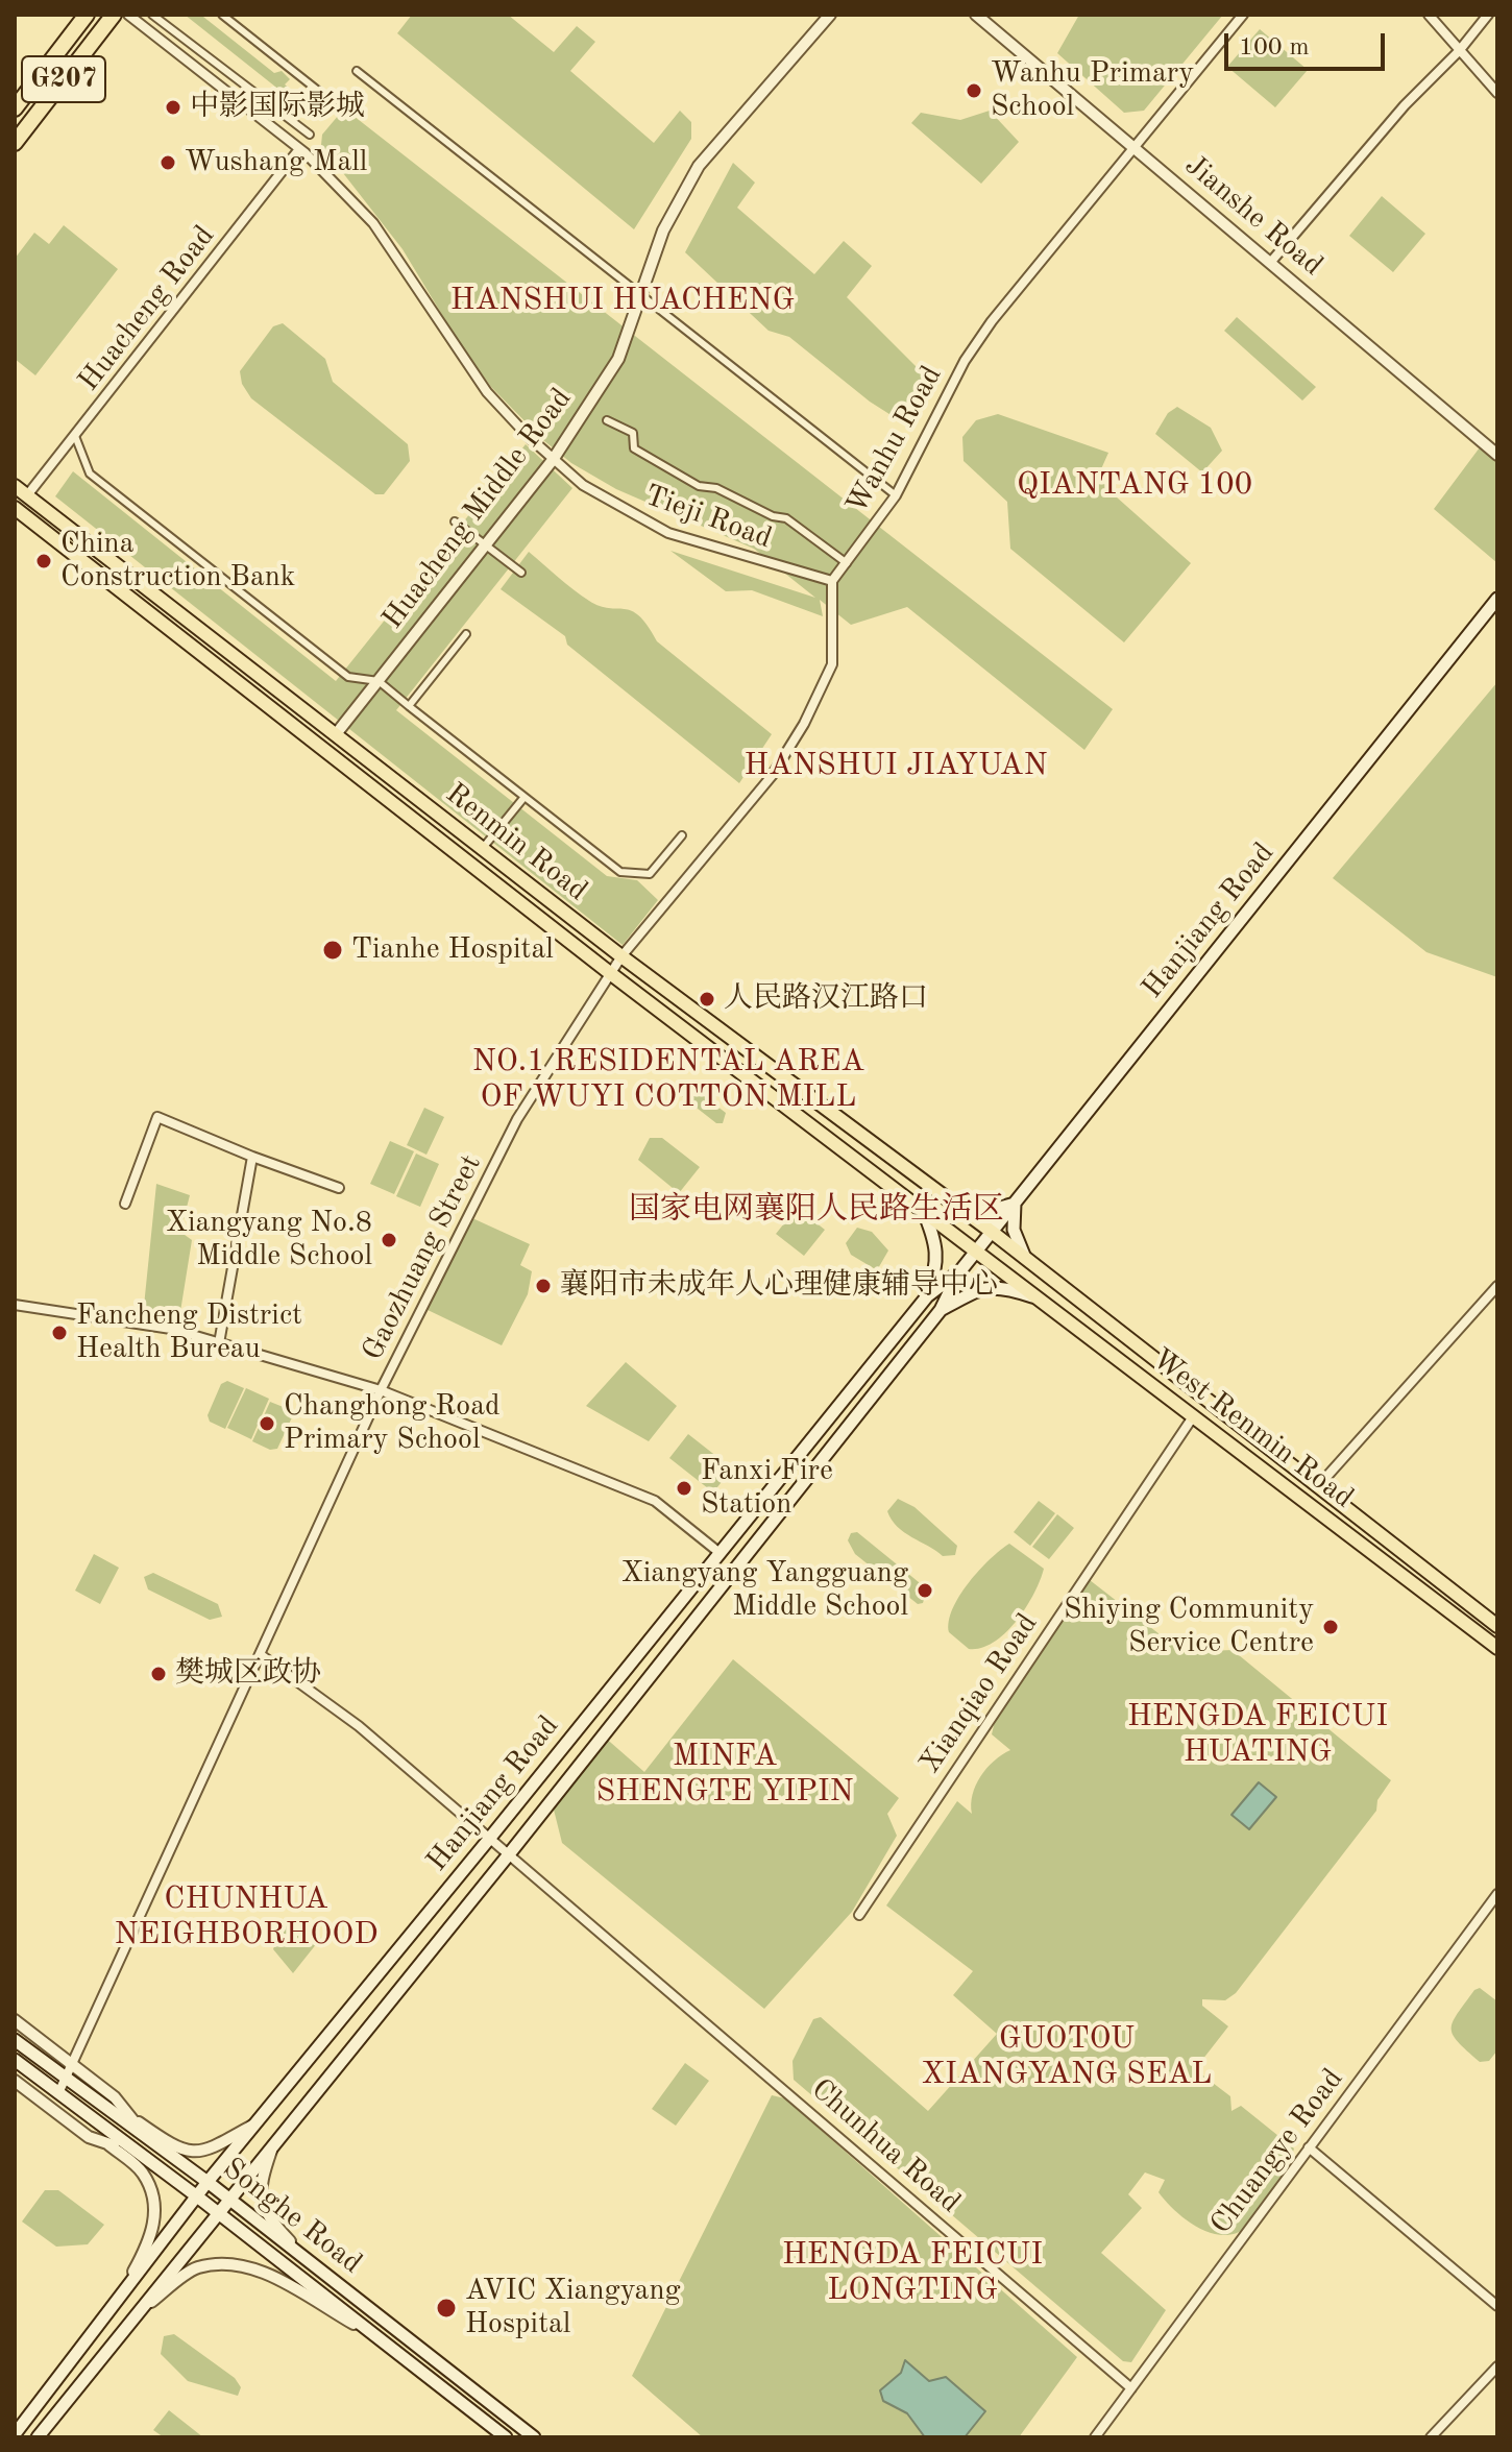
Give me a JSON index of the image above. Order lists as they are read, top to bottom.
{
  "streets": {
    "highway": ["G207"],
    "main road": [
      "Renmin Road",
      "Hanjiang Road",
      "West Renmin Road",
      "Songhe Road"
    ],
    "street": [
      "Jianshe Road",
      "Huacheng Road",
      "Wanhu Road",
      "Huacheng Middle Road",
      "Tieji Road",
      "Gaozhuang Street",
      "Xianqiao Road",
      "Chunhua Road",
      "Chuangye Road"
    ]
  },
  "crossings": [
    ["Jianshe Road", "Wanhu Road"],
    ["Huacheng Road", "Tieji Road"],
    ["Huacheng Road", "Renmin Road"],
    ["Wanhu Road", "Tieji Road"],
    ["Huacheng Middle Road", "Tieji Road"],
    ["Huacheng Middle Road", "Renmin Road"],
    ["Renmin Road", "Hanjiang Road"],
    ["Renmin Road", "Gaozhuang Street"],
    ["Renmin Road", "West Renmin Road"],
    ["Hanjiang Road", "West Renmin Road"],
    ["Hanjiang Road", "Chunhua Road"],
    ["Hanjiang Road", "Songhe Road"],
    ["Gaozhuang Street", "Songhe Road"],
    ["West Renmin Road", "Xianqiao Road"],
    ["Chunhua Road", "Chuangye Road"]
  ],
  "districts": [
    "HANSHUI HUACHENG",
    "QIANTANG 100",
    "HANSHUI JIAYUAN",
    "NO.1 RESIDENTAL AREA OF WUYI COTTON MILL",
    "国家电网襄阳人民路生活区",
    "HENGDA FEICUI HUATING",
    "MINFA SHENGTE YIPIN",
    "CHUNHUA NEIGHBORHOOD",
    "GUOTOU XIANGYANG SEAL",
    "HENGDA FEICUI LONGTING"
  ],
  "places": [
    "Wanhu Primary School",
    "中影国际影城",
    "Wushang Mall",
    "China Construction Bank",
    "Tianhe Hospital",
    "人民路汉江路口",
    "Xiangyang No.8 Middle School",
    "襄阳市未成年人心理健康辅导中心",
    "Fancheng District Health Bureau",
    "Changhong Road Primary School",
    "Fanxi Fire Station",
    "Xiangyang Yangguang Middle School",
    "Shiying Community Service Centre",
    "樊城区政协",
    "AVIC Xiangyang Hospital"
  ],
  "scale_bar": "100 m"
}
